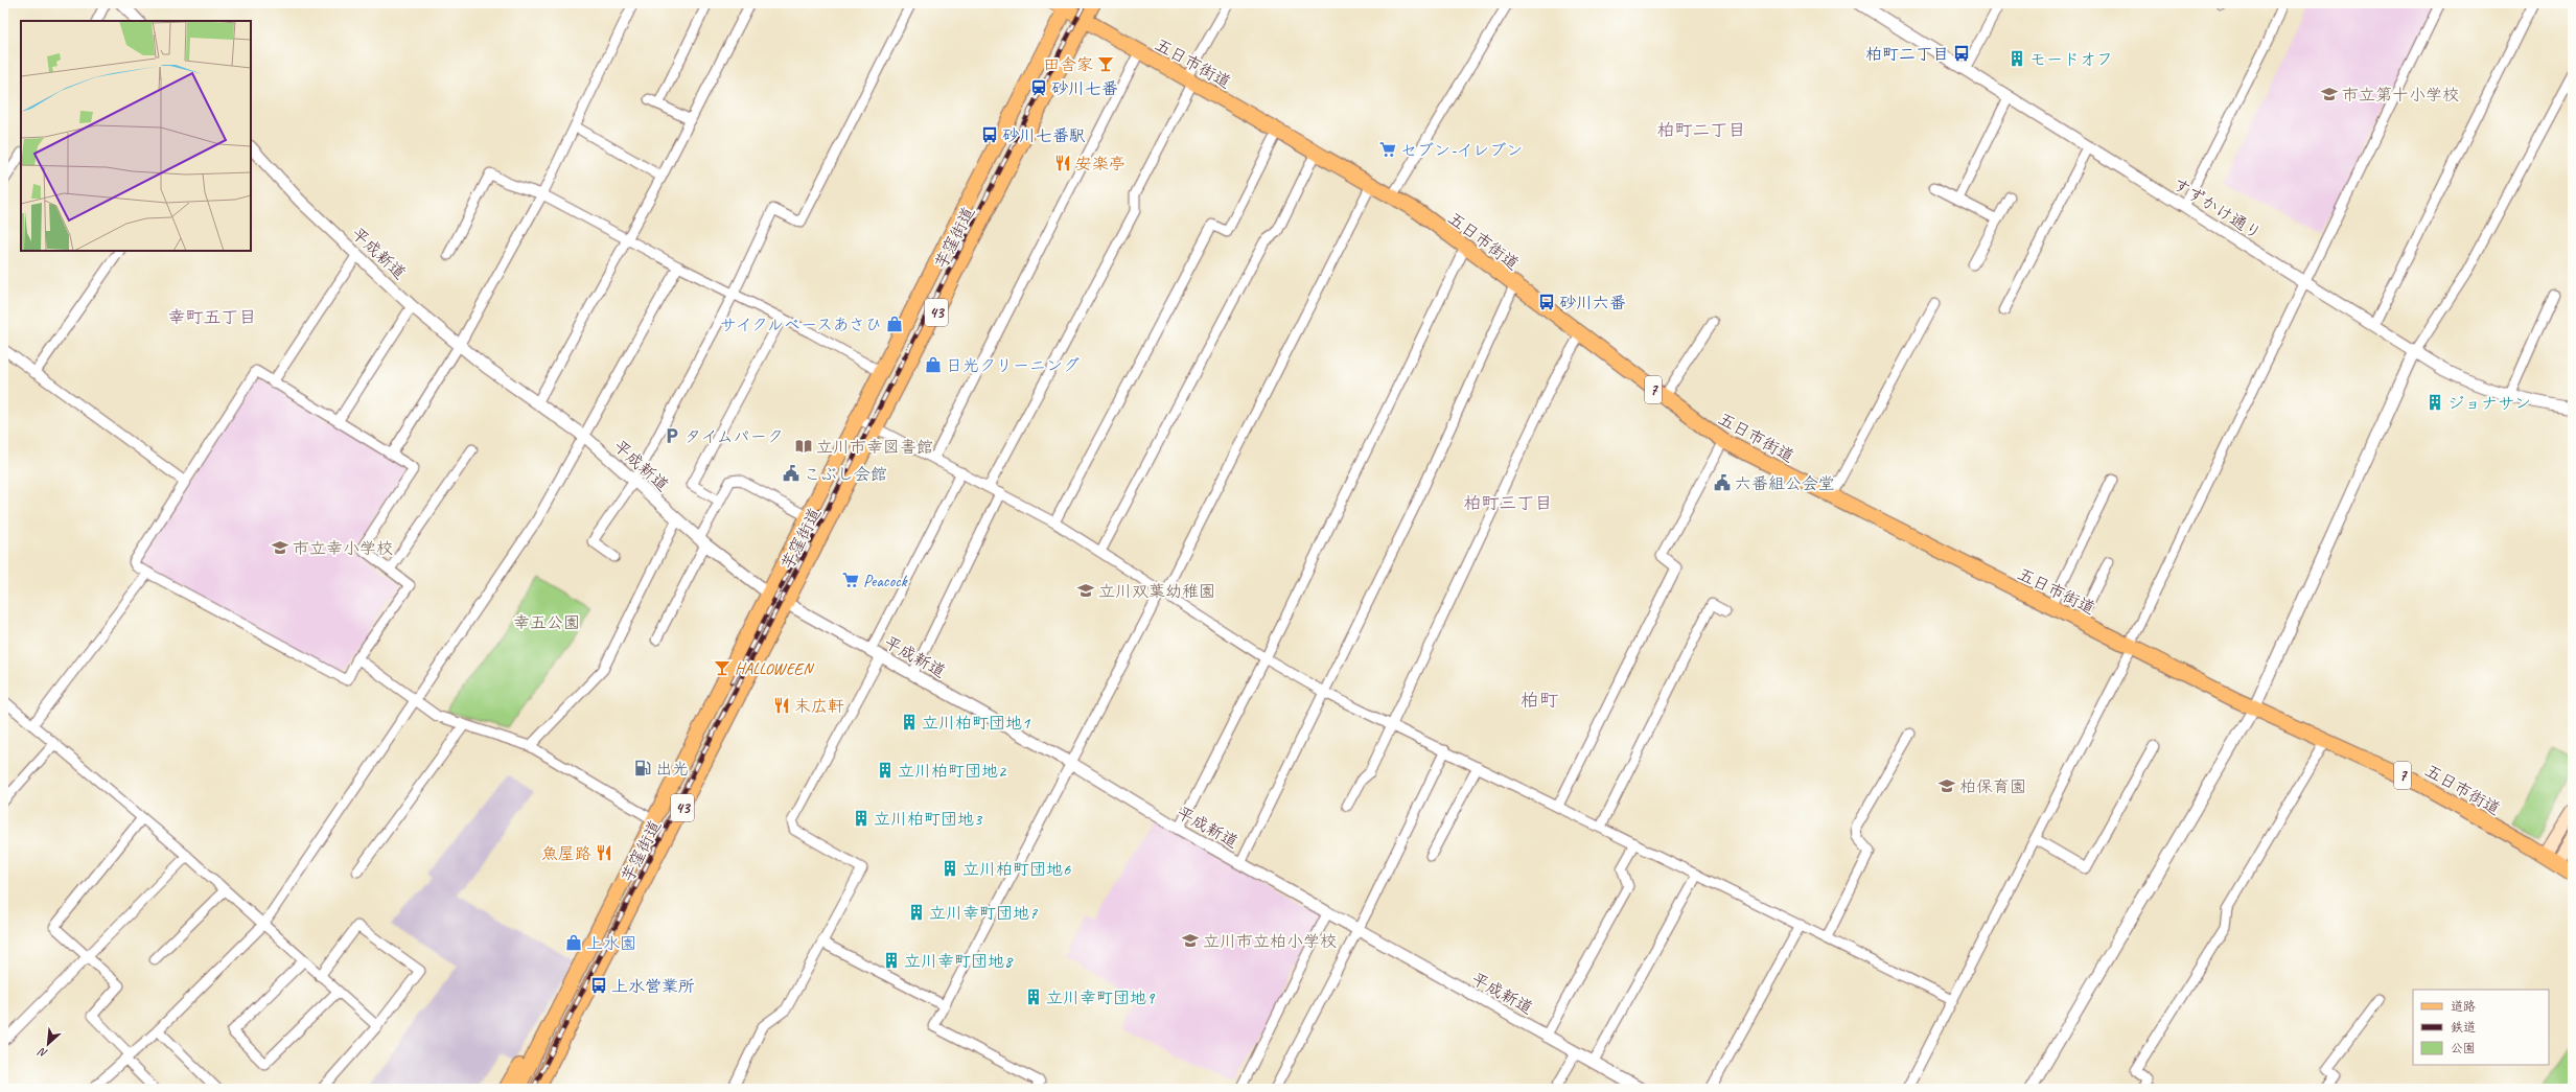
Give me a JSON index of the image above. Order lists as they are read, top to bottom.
{
  "streets": {
    "main road": [
      "五日市街道",
      "芋窪街道",
      "43",
      "7"
    ],
    "street": ["すずかけ通り", "平成新道"]
  },
  "crossings": [
    ["五日市街道", "芋窪街道"],
    ["芋窪街道", "平成新道"]
  ],
  "districts": [
    "柏町二丁目",
    "幸町五丁目",
    "柏町三丁目",
    "柏町"
  ],
  "parks": ["幸五公園"],
  "places": {
    "bus stop": [
      "柏町二丁目",
      "砂川七番駅",
      "砂川六番",
      "上水営業所"
    ],
    "building": [
      "モードオフ",
      "ジョナサン",
      "立川柏町団地1",
      "立川柏町団地2",
      "立川柏町団地3",
      "立川柏町団地6",
      "立川幸町団地7",
      "立川幸町団地8",
      "立川幸町団地9"
    ],
    "bar": ["田舎家", "HALLOWEEN"],
    "station": ["砂川七番"],
    "school or university": [
      "市立第十小学校",
      "市立幸小学校",
      "立川双葉幼稚園",
      "柏保育園",
      "立川市立柏小学校"
    ],
    "supermarket": ["セブン-イレブン", "Peacock"],
    "restaurant": ["安楽亭", "末広軒", "魚屋路"],
    "shop": ["サイクルベースあさひ", "日光クリーニング", "上水園"],
    "parking": ["タイムパーク"],
    "library": ["立川市幸図書館"],
    "public building": ["こぶし会館", "六番組公会堂"],
    "fuel station": ["出光"]
  },
  "legend": ["道路", "鉄道", "公園"],
  "north": "bottom left"
}
